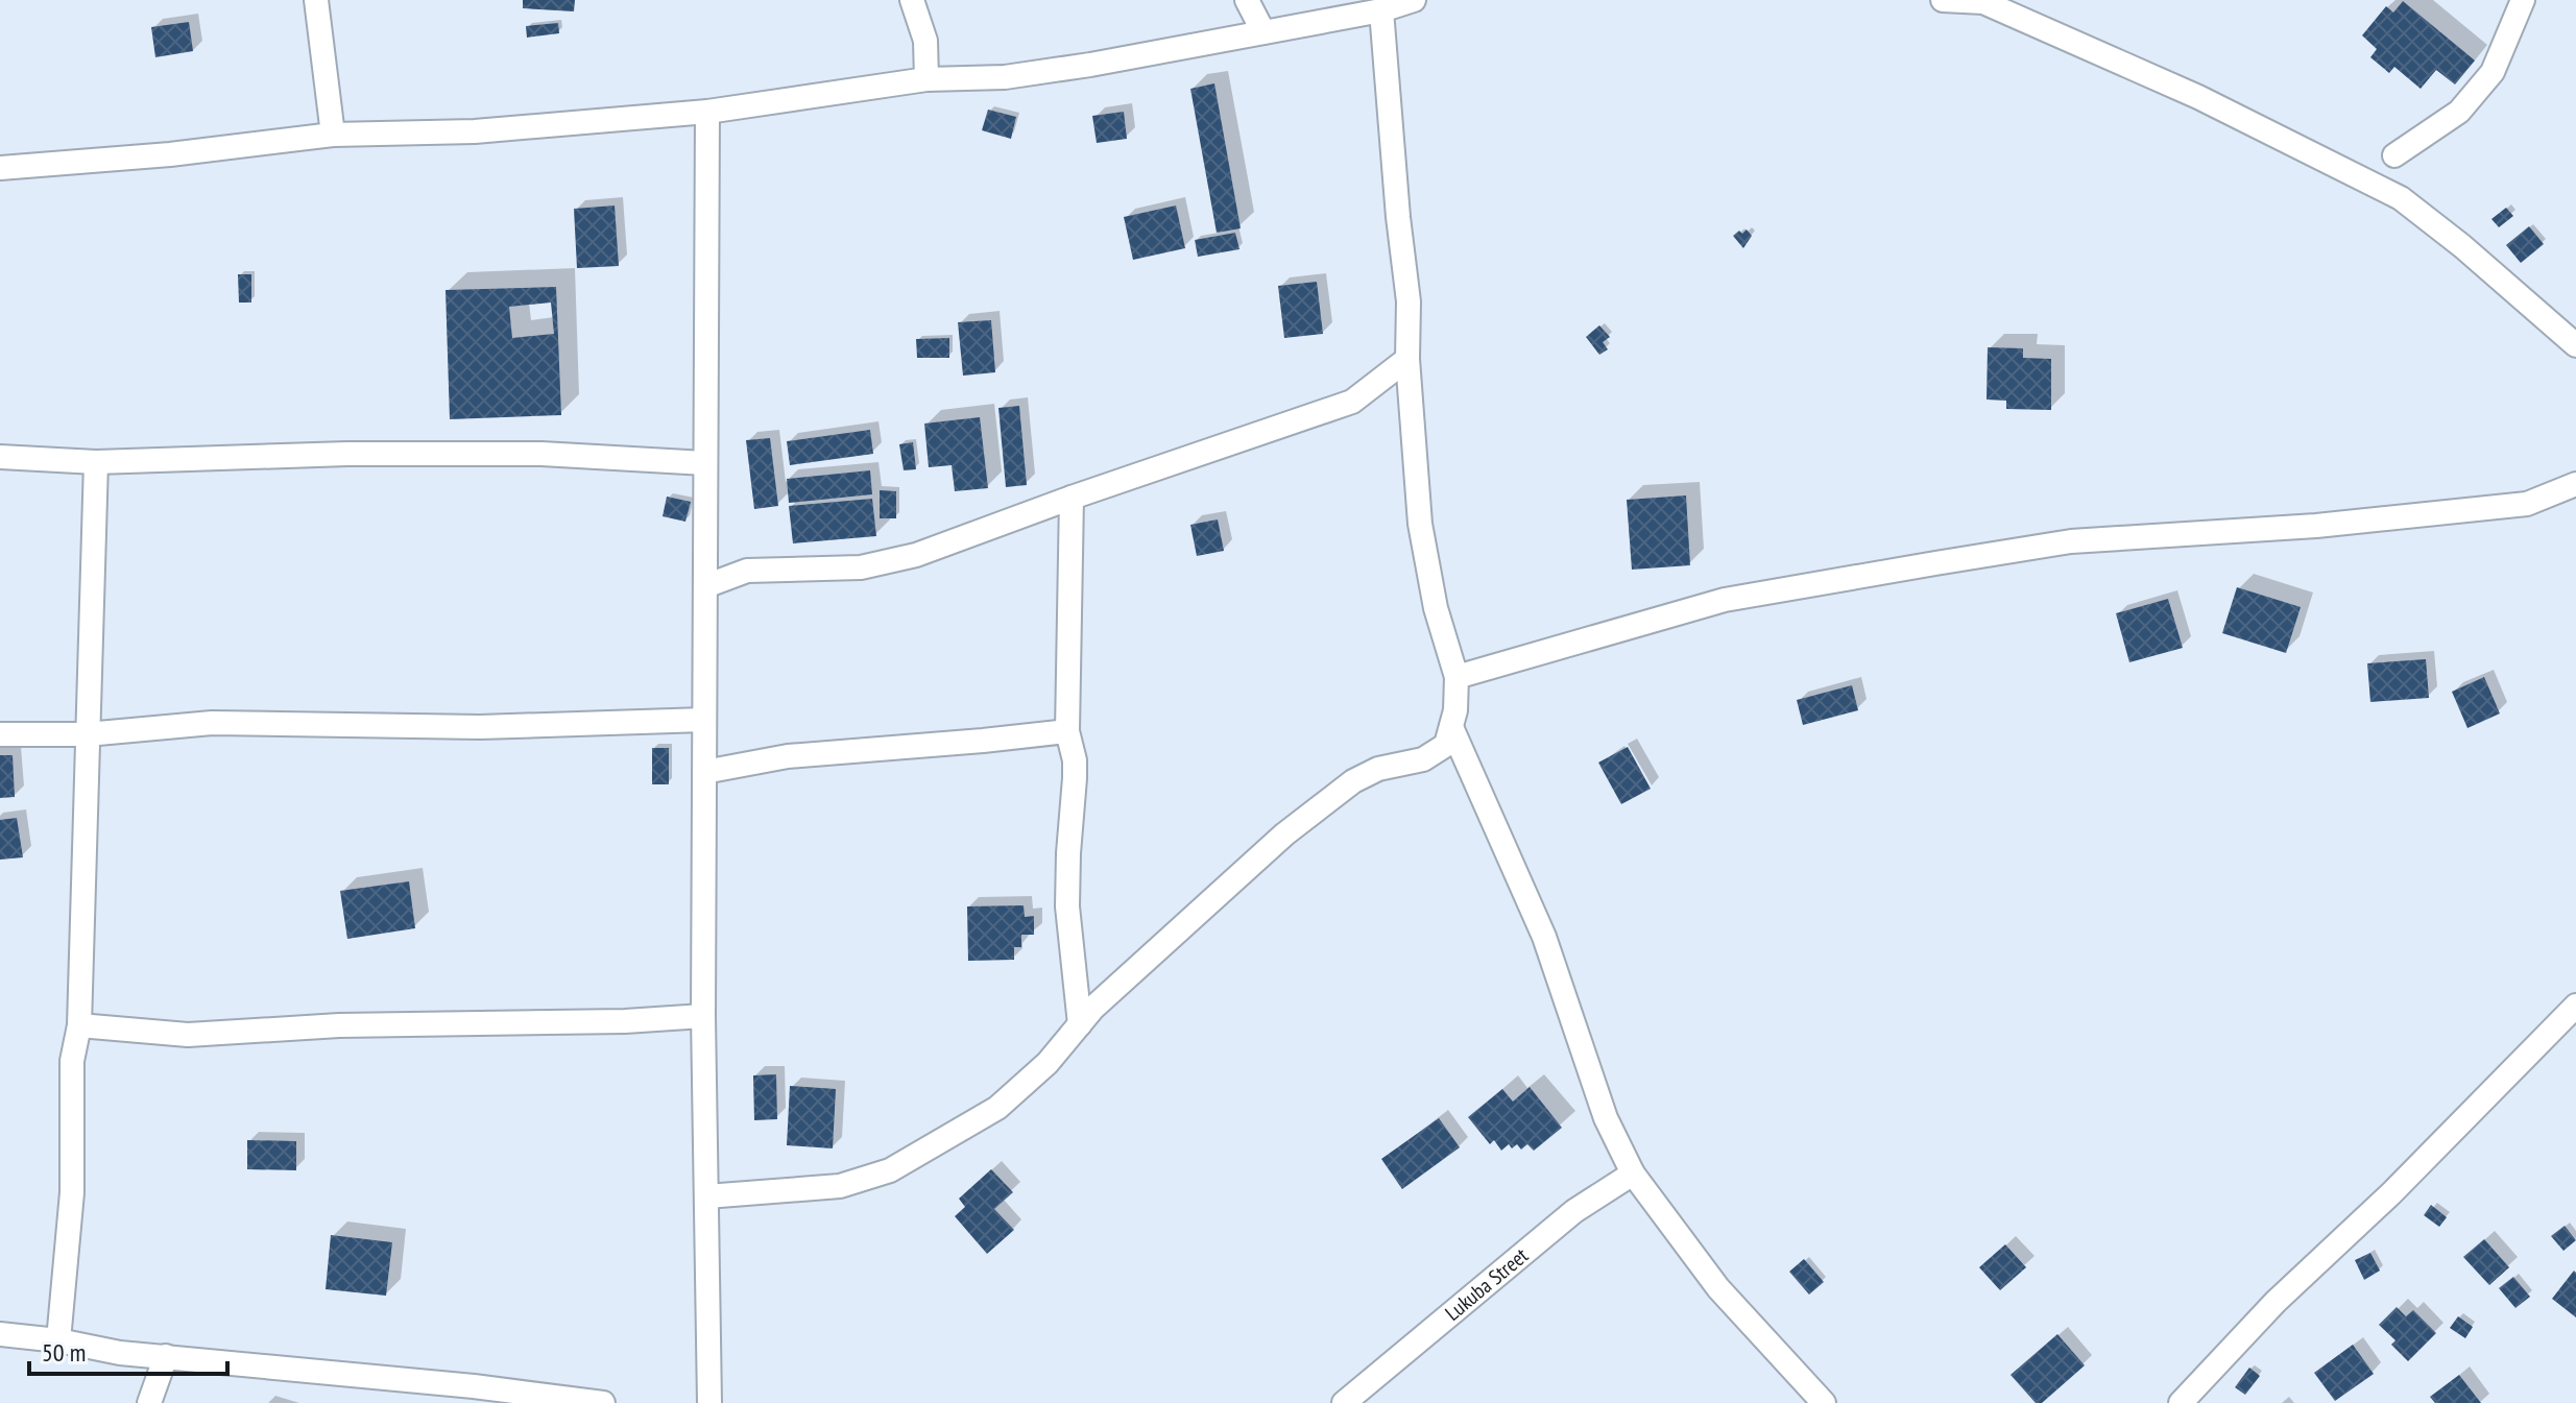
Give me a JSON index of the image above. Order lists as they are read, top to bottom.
{
  "streets": {
    "street": ["Lukuba Street"]
  },
  "scale_bar": "50 m"
}
